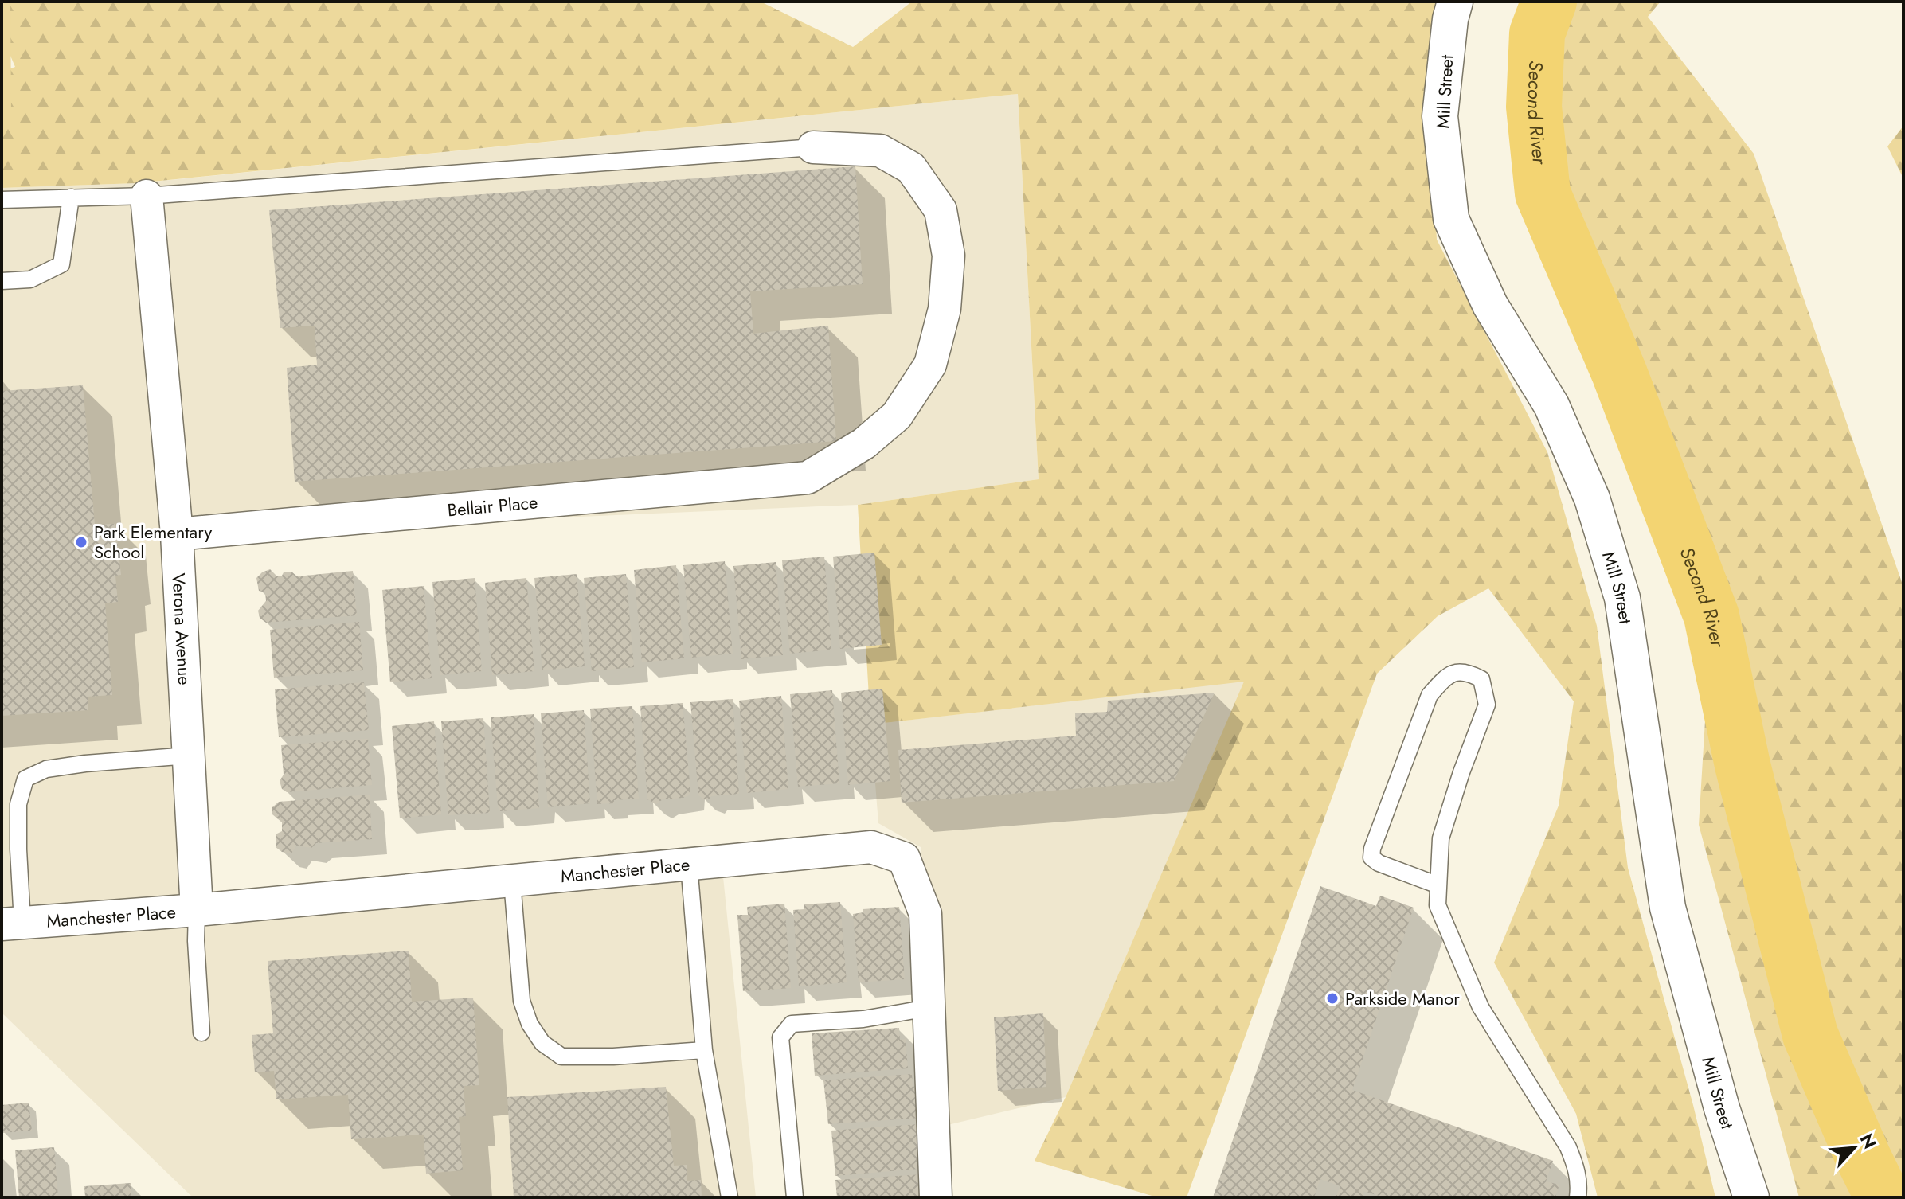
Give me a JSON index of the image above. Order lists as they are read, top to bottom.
{
  "streets": {
    "street": [
      "Mill Street",
      "Bellair Place",
      "Verona Avenue",
      "Manchester Place"
    ]
  },
  "crossings": [
    ["Bellair Place", "Verona Avenue"],
    ["Verona Avenue", "Manchester Place"]
  ],
  "water": ["Second River"],
  "places": ["Park Elementary School", "Parkside Manor"],
  "north": "top right"
}
